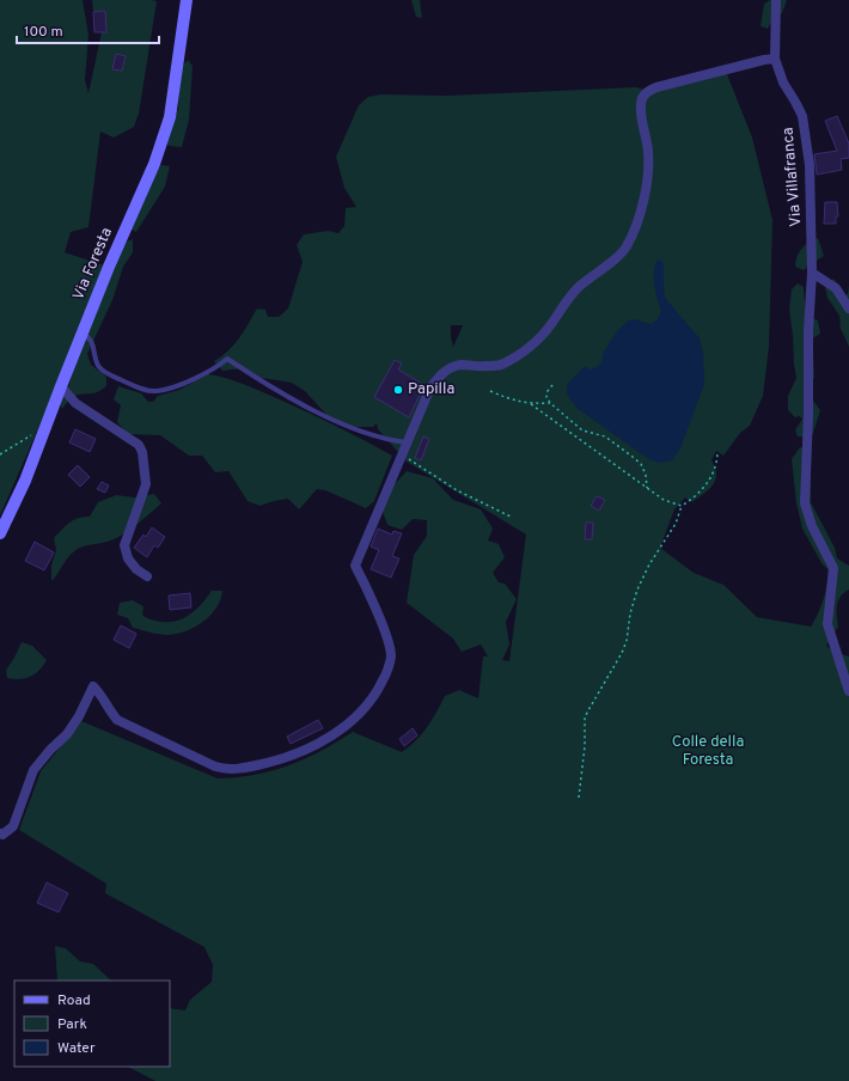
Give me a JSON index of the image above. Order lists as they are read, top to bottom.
{
  "streets": {
    "main road": ["Via Foresta"],
    "street": ["Via Villafranca"]
  },
  "parks": ["Colle della Foresta"],
  "places": ["Papilla"],
  "legend": ["Road", "Park", "Water"],
  "scale_bar": "100 m"
}
